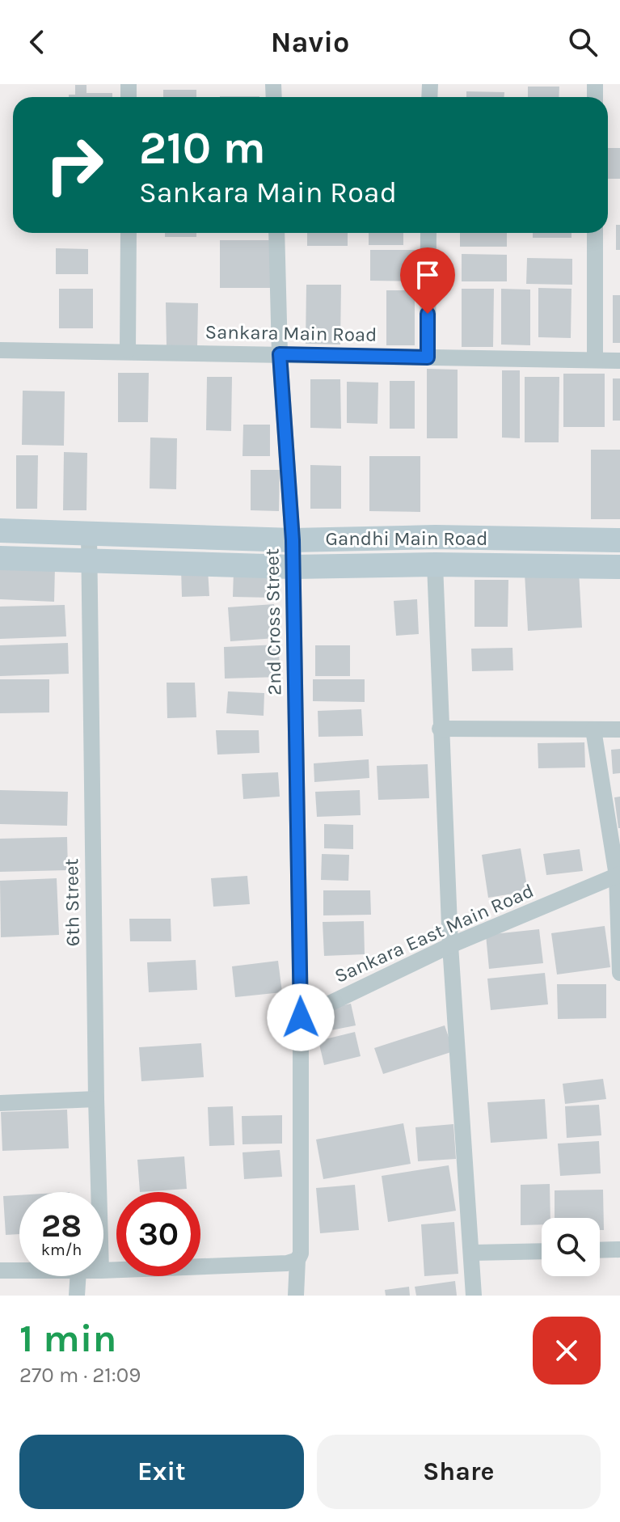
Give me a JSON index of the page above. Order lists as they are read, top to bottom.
{
  "streets": {
    "street": [
      "Sankara Main Road",
      "Gandhi Main Road",
      "2nd Cross Street",
      "6th Street",
      "Sankara East Main Road"
    ]
  },
  "crossings": [
    ["Sankara Main Road", "2nd Cross Street"],
    ["Gandhi Main Road", "2nd Cross Street"],
    ["Gandhi Main Road", "6th Street"],
    ["2nd Cross Street", "Sankara East Main Road"]
  ],
  "page": {
    "header": "Navio",
    "turn": ["210 m", "Sankara Main Road"],
    "speed": "28 km/h",
    "limit": "30",
    "heading": ["1 min", "270 m · 21:09"],
    "buttons": ["Exit", "Share"]
  }
}
